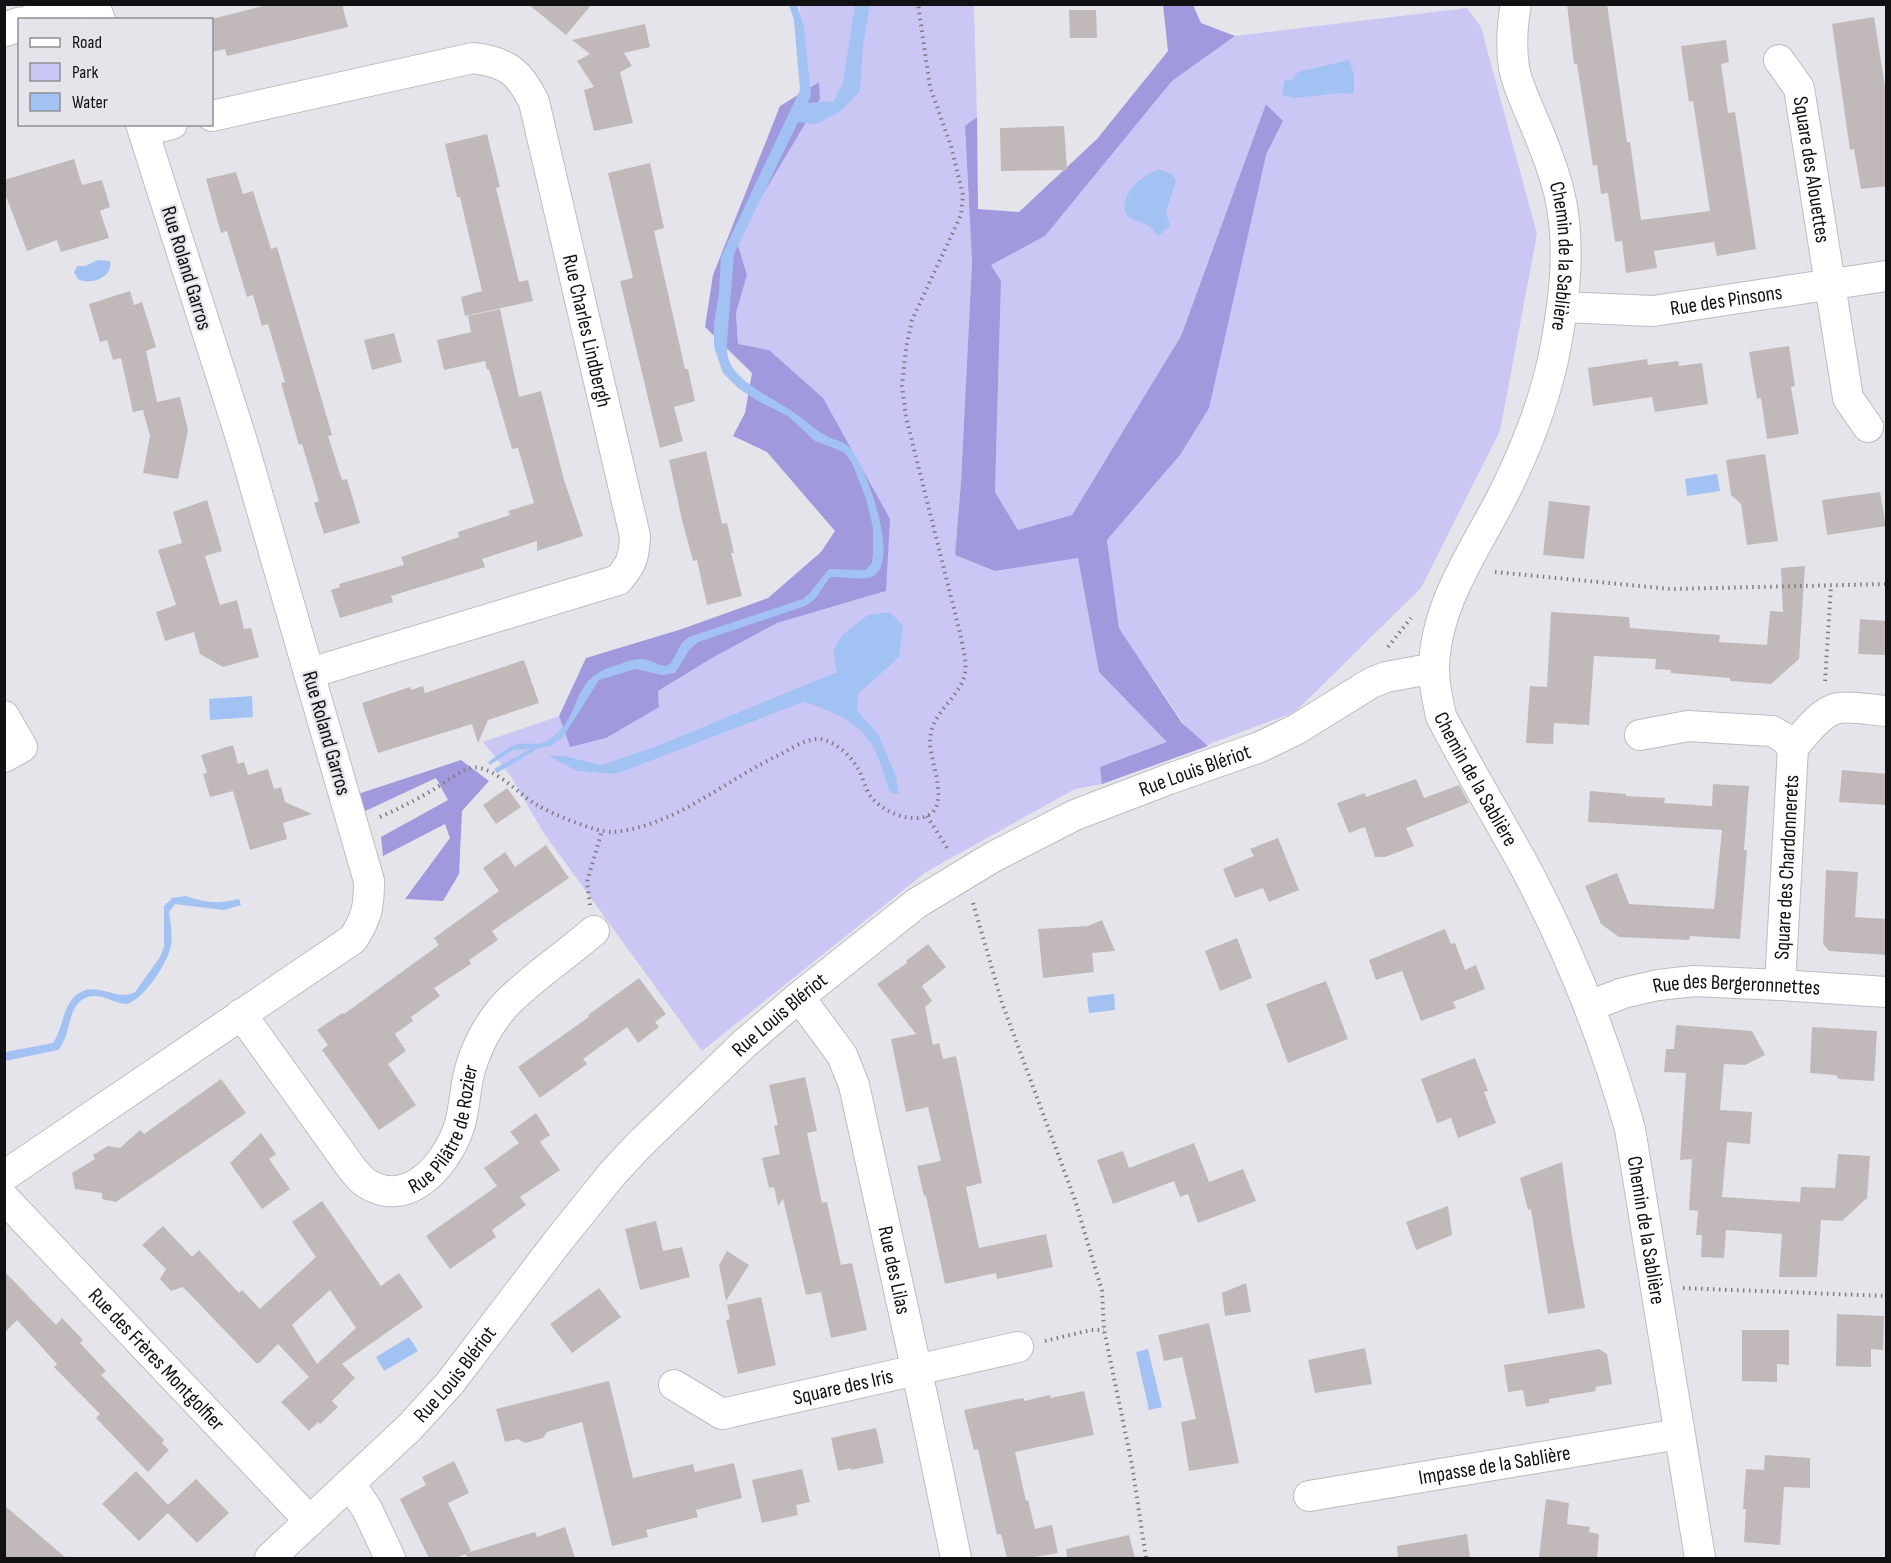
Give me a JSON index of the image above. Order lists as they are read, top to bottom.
{
  "streets": {
    "street": [
      "Square des Alouettes",
      "Chemin de la Sablière",
      "Rue Roland Garros",
      "Rue des Pinsons",
      "Rue Charles Lindbergh",
      "Rue Louis Blériot",
      "Square des Chardonnerets",
      "Rue des Bergeronnettes",
      "Rue Pilâtre de Rozier",
      "Rue des Lilas",
      "Rue des Frères Montgolfier",
      "Square des Iris",
      "Impasse de la Sablière"
    ]
  },
  "crossings": [
    ["Square des Alouettes", "Rue des Pinsons"],
    ["Chemin de la Sablière", "Rue des Pinsons"],
    ["Chemin de la Sablière", "Rue Louis Blériot"],
    ["Chemin de la Sablière", "Rue des Bergeronnettes"],
    ["Chemin de la Sablière", "Impasse de la Sablière"],
    ["Rue Roland Garros", "Rue Charles Lindbergh"],
    ["Rue Roland Garros", "Rue Pilâtre de Rozier"],
    ["Rue Louis Blériot", "Rue des Lilas"],
    ["Rue Louis Blériot", "Rue des Frères Montgolfier"],
    ["Square des Chardonnerets", "Rue des Bergeronnettes"],
    ["Rue des Lilas", "Square des Iris"]
  ],
  "legend": ["Road", "Park", "Water"]
}
